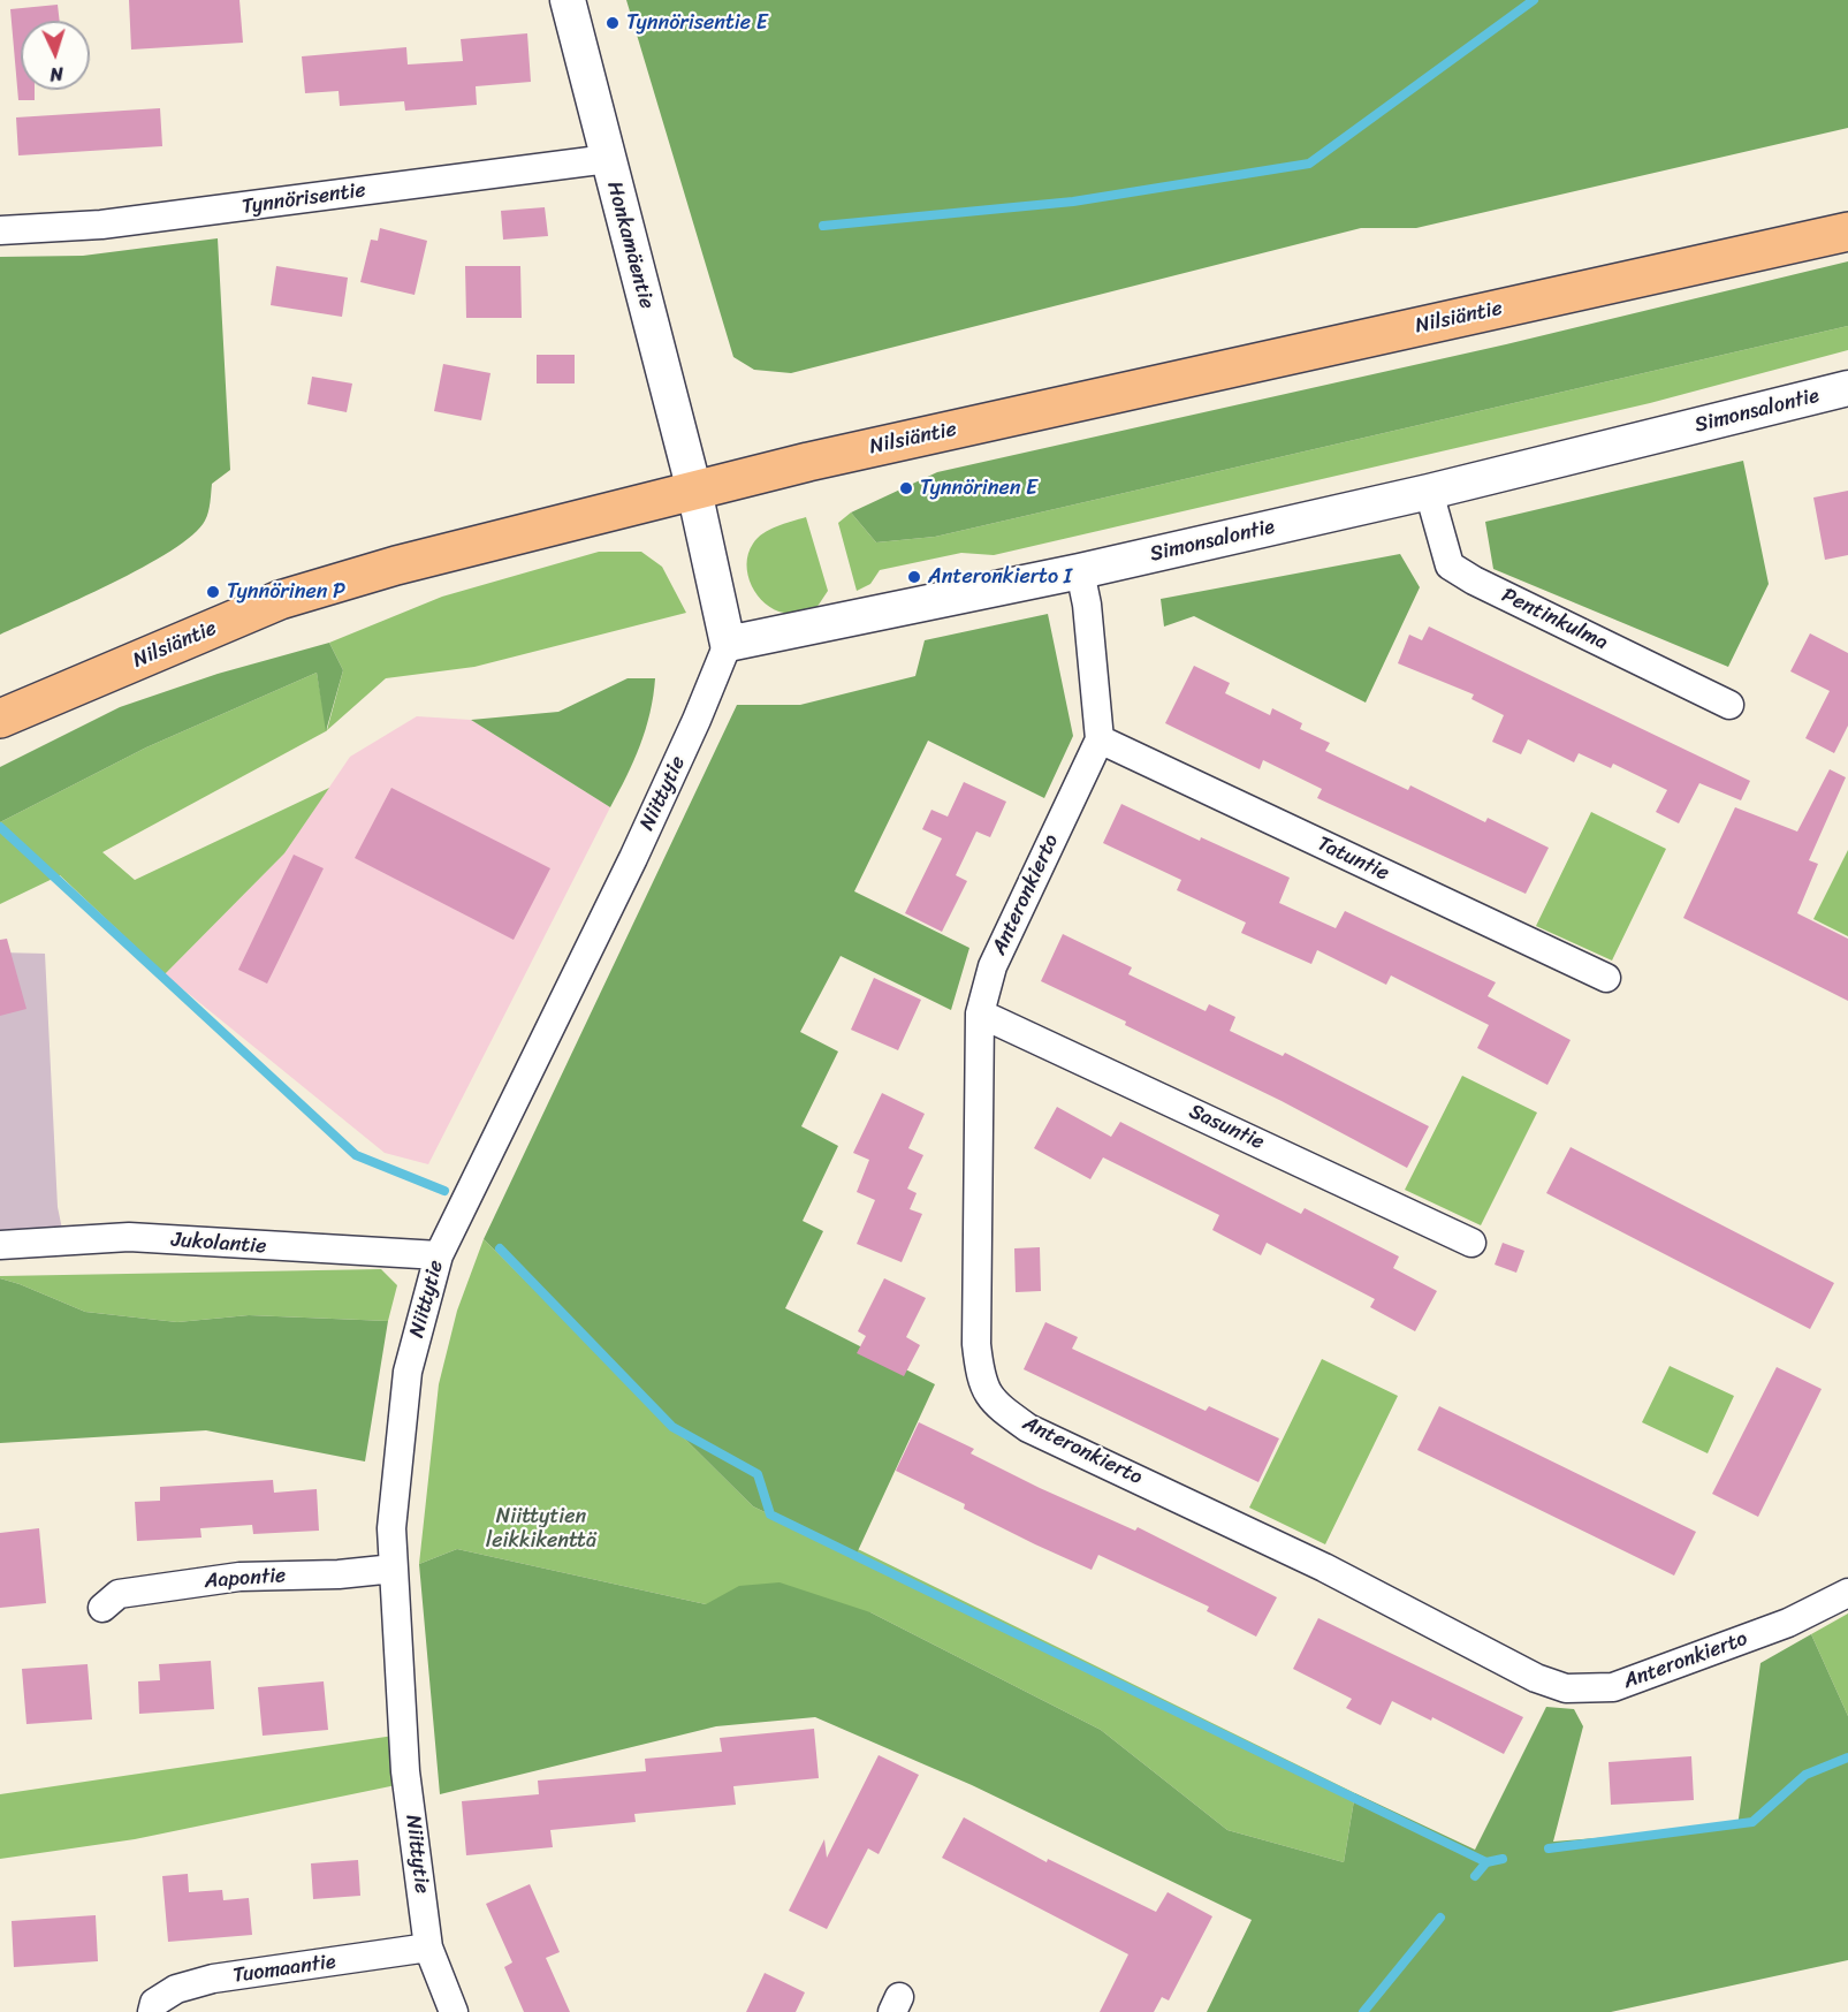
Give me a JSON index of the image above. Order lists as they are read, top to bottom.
{
  "streets": {
    "main road": ["Nilsiäntie"],
    "street": [
      "Tynnörisentie",
      "Honkamäentie",
      "Simonsalontie",
      "Pentinkulma",
      "Niittytie",
      "Tatuntie",
      "Anteronkierto",
      "Sasuntie",
      "Jukolantie",
      "Aapontie",
      "Tuomaantie"
    ]
  },
  "crossings": [
    ["Tynnörisentie", "Honkamäentie"],
    ["Honkamäentie", "Nilsiäntie"],
    ["Simonsalontie", "Pentinkulma"],
    ["Simonsalontie", "Niittytie"],
    ["Niittytie", "Jukolantie"],
    ["Niittytie", "Aapontie"],
    ["Niittytie", "Tuomaantie"],
    ["Tatuntie", "Anteronkierto"],
    ["Anteronkierto", "Sasuntie"]
  ],
  "parks": ["Niittytien leikkikenttä"],
  "places": [
    "Tynnörisentie E",
    "Tynnörinen E",
    "Anteronkierto I",
    "Tynnörinen P"
  ],
  "north": "bottom"
}
